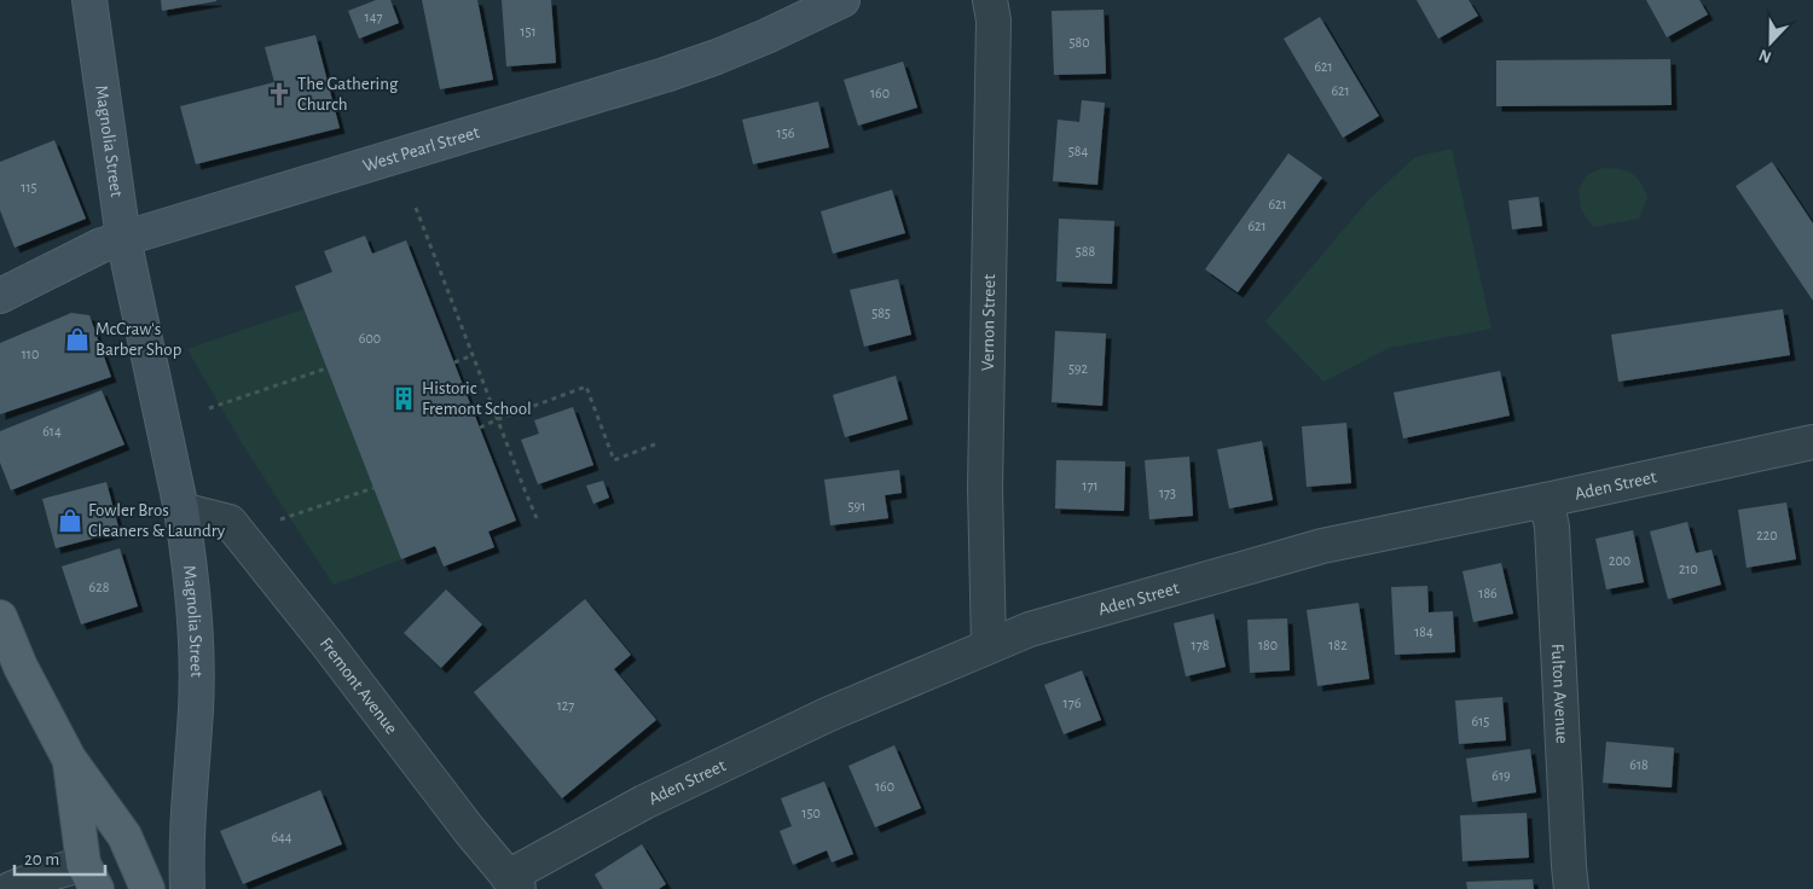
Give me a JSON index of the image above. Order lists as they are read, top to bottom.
{
  "streets": {
    "street": [
      "Magnolia Street",
      "West Pearl Street",
      "Vernon Street",
      "Aden Street",
      "Fremont Avenue",
      "Fulton Avenue"
    ]
  },
  "crossings": [
    ["Magnolia Street", "West Pearl Street"],
    ["Magnolia Street", "Fremont Avenue"],
    ["Vernon Street", "Aden Street"],
    ["Aden Street", "Fremont Avenue"],
    ["Aden Street", "Fulton Avenue"]
  ],
  "places": {
    "church": ["The Gathering Church"],
    "shop": ["McCraw's Barber Shop", "Fowler Bros Cleaners & Laundry"],
    "building": ["Historic Fremont School"]
  },
  "house_numbers": [
    "147",
    "151",
    "580",
    "621",
    "621",
    "160",
    "156",
    "584",
    "115",
    "621",
    "621",
    "588",
    "585",
    "600",
    "110",
    "592",
    "614",
    "171",
    "173",
    "591",
    "220",
    "200",
    "210",
    "628",
    "186",
    "184",
    "178",
    "180",
    "182",
    "176",
    "127",
    "615",
    "618",
    "619",
    "160",
    "150",
    "644"
  ],
  "scale_bar": "20 m",
  "north": "bottom"
}
